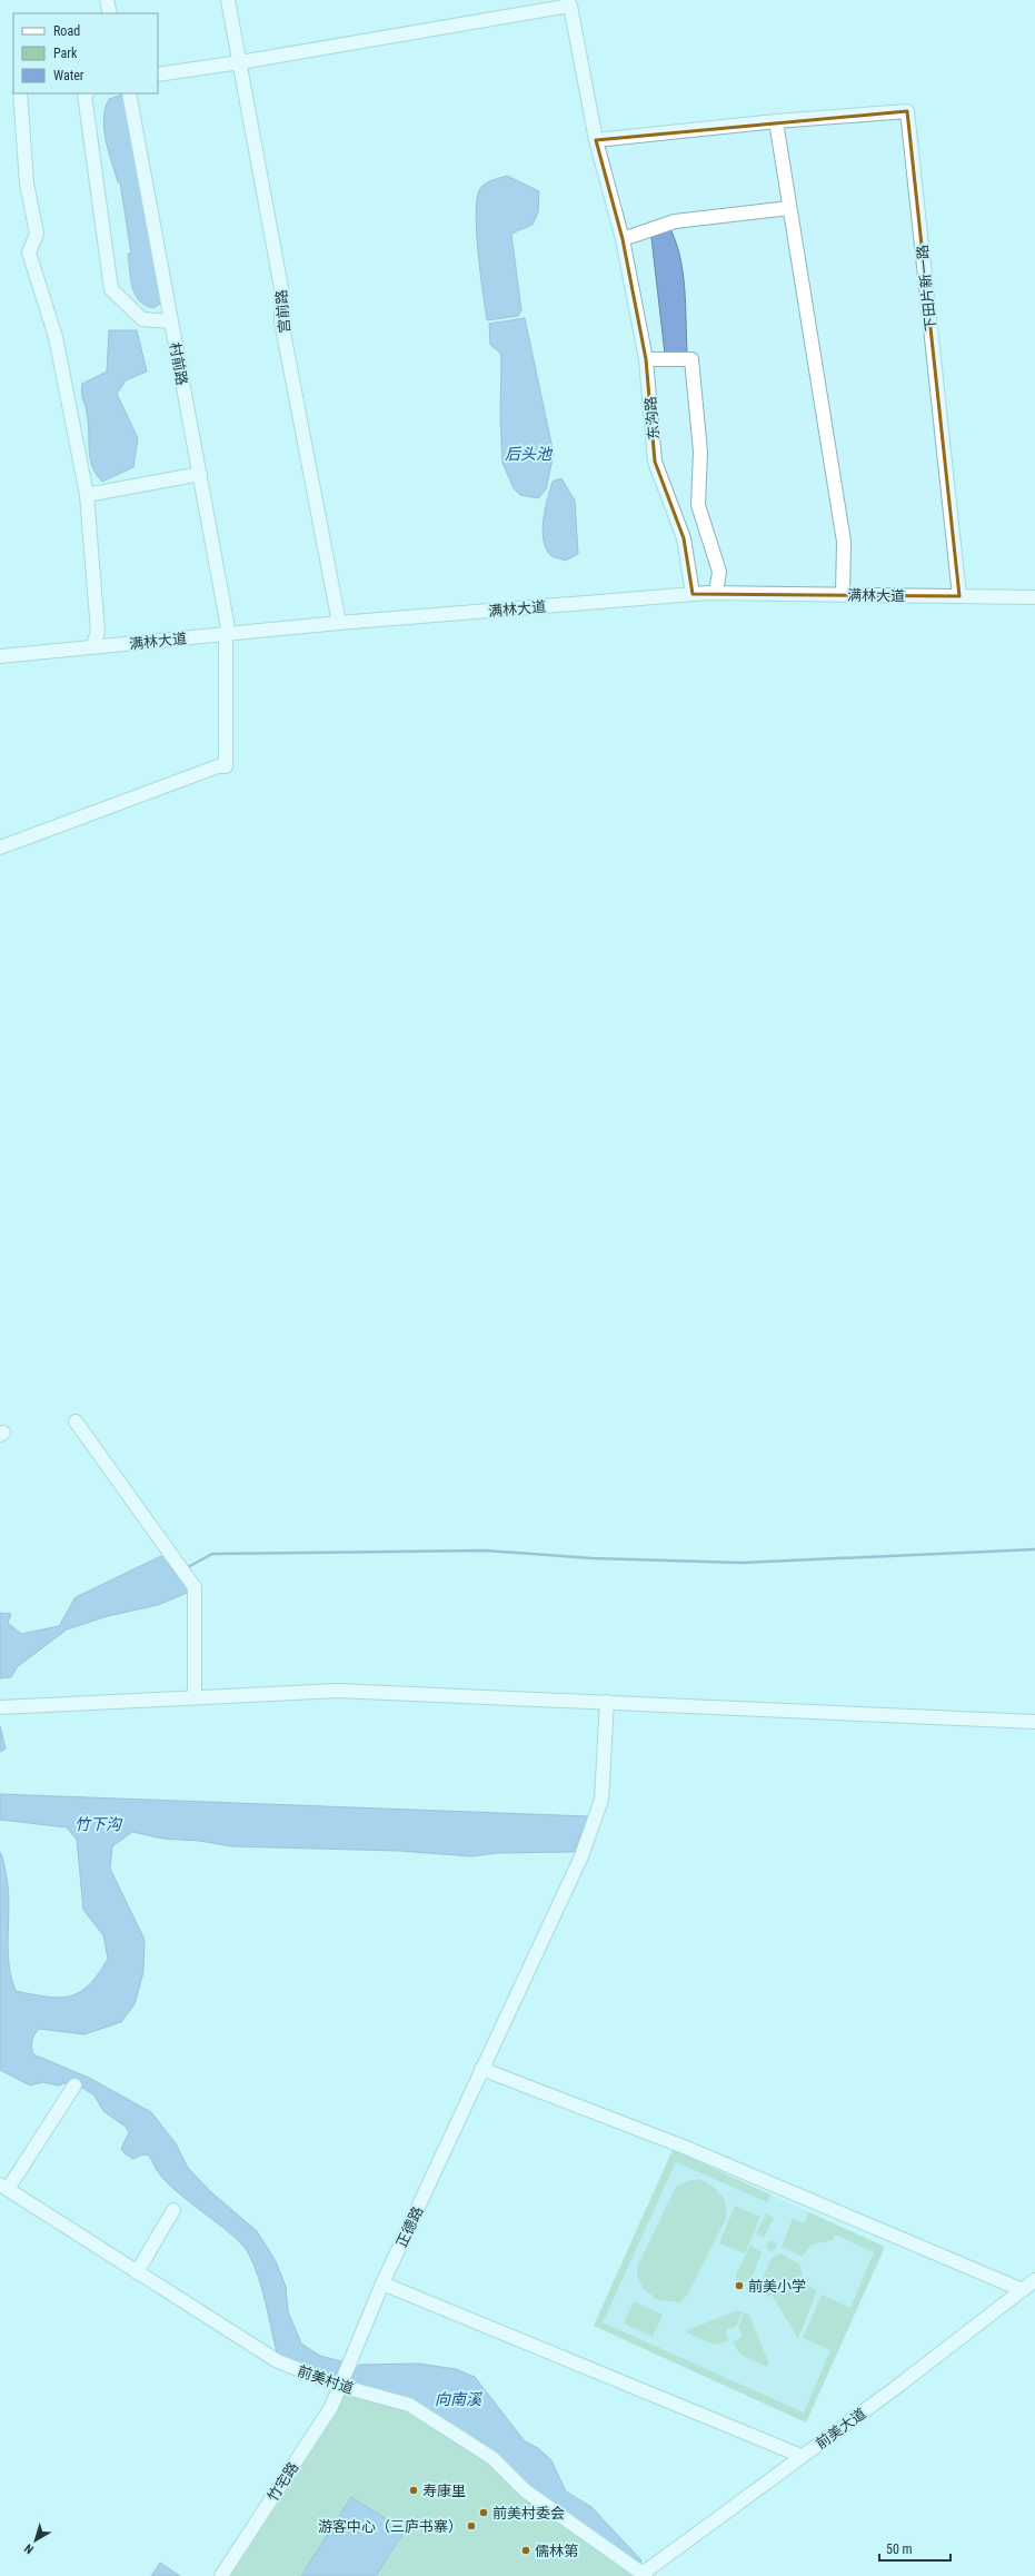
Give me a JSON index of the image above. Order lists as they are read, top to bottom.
{
  "streets": {
    "street": [
      "下田片新一路",
      "宫前路",
      "村前路",
      "东沟路",
      "满林大道",
      "正德路",
      "前美村道",
      "前美大道",
      "竹宅路"
    ]
  },
  "crossings": [
    ["下田片新一路", "满林大道"],
    ["宫前路", "东沟路"],
    ["宫前路", "满林大道"],
    ["村前路", "满林大道"],
    ["东沟路", "满林大道"],
    ["正德路", "前美村道"],
    ["正德路", "竹宅路"],
    ["前美村道", "前美大道"],
    ["前美村道", "竹宅路"]
  ],
  "water": ["后头池", "竹下沟", "向南溪"],
  "places": [
    "前美小学",
    "寿康里",
    "前美村委会",
    "游客中心（三庐书寨）",
    "儒林第"
  ],
  "legend": ["Road", "Park", "Water"],
  "scale_bar": "50 m",
  "north": "bottom left"
}
